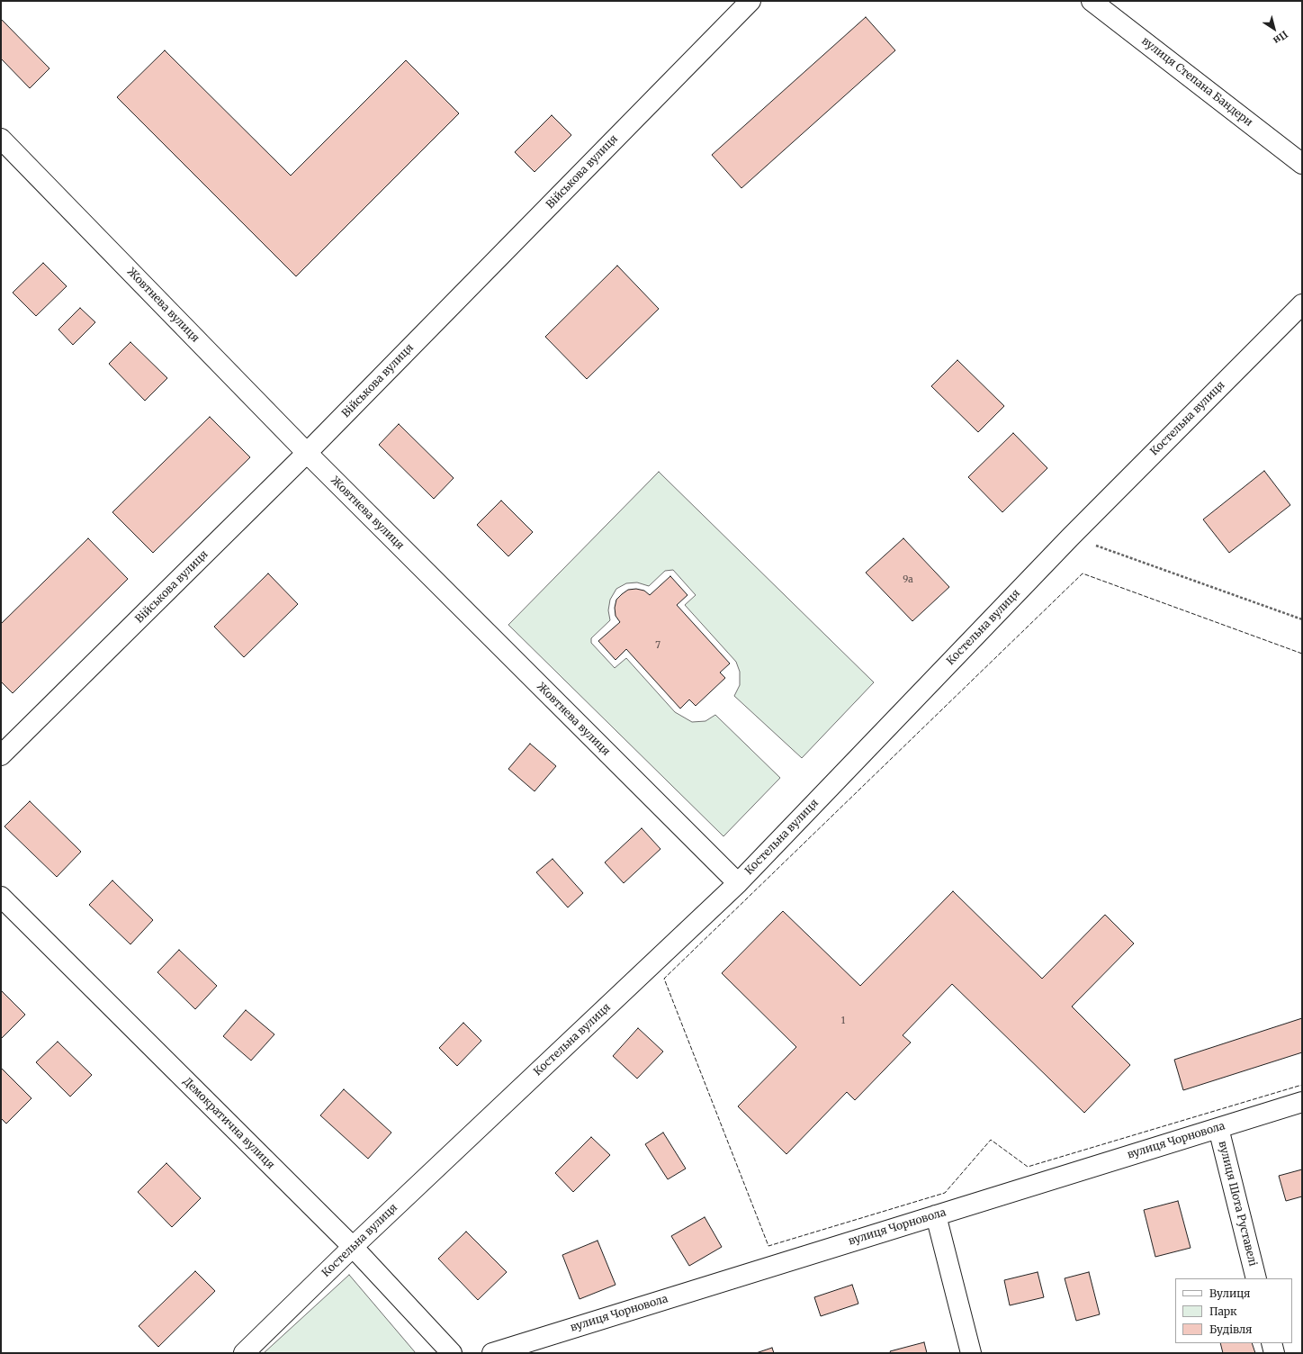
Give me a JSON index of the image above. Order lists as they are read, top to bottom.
{
  "streets": {
    "street": [
      "вулиця Степана Бандери",
      "Військова вулиця",
      "Жовтнева вулиця",
      "Костельна вулиця",
      "Демократична вулиця",
      "вулиця Чорновола",
      "вулиця Шота Руставелі"
    ]
  },
  "crossings": [
    ["Військова вулиця", "Жовтнева вулиця"],
    ["Жовтнева вулиця", "Костельна вулиця"],
    ["Костельна вулиця", "Демократична вулиця"],
    ["вулиця Чорновола", "вулиця Шота Руставелі"]
  ],
  "house_numbers": ["9а", "7", "1"],
  "legend": ["Вулиця", "Парк", "Будівля"],
  "north": "bottom right"
}
